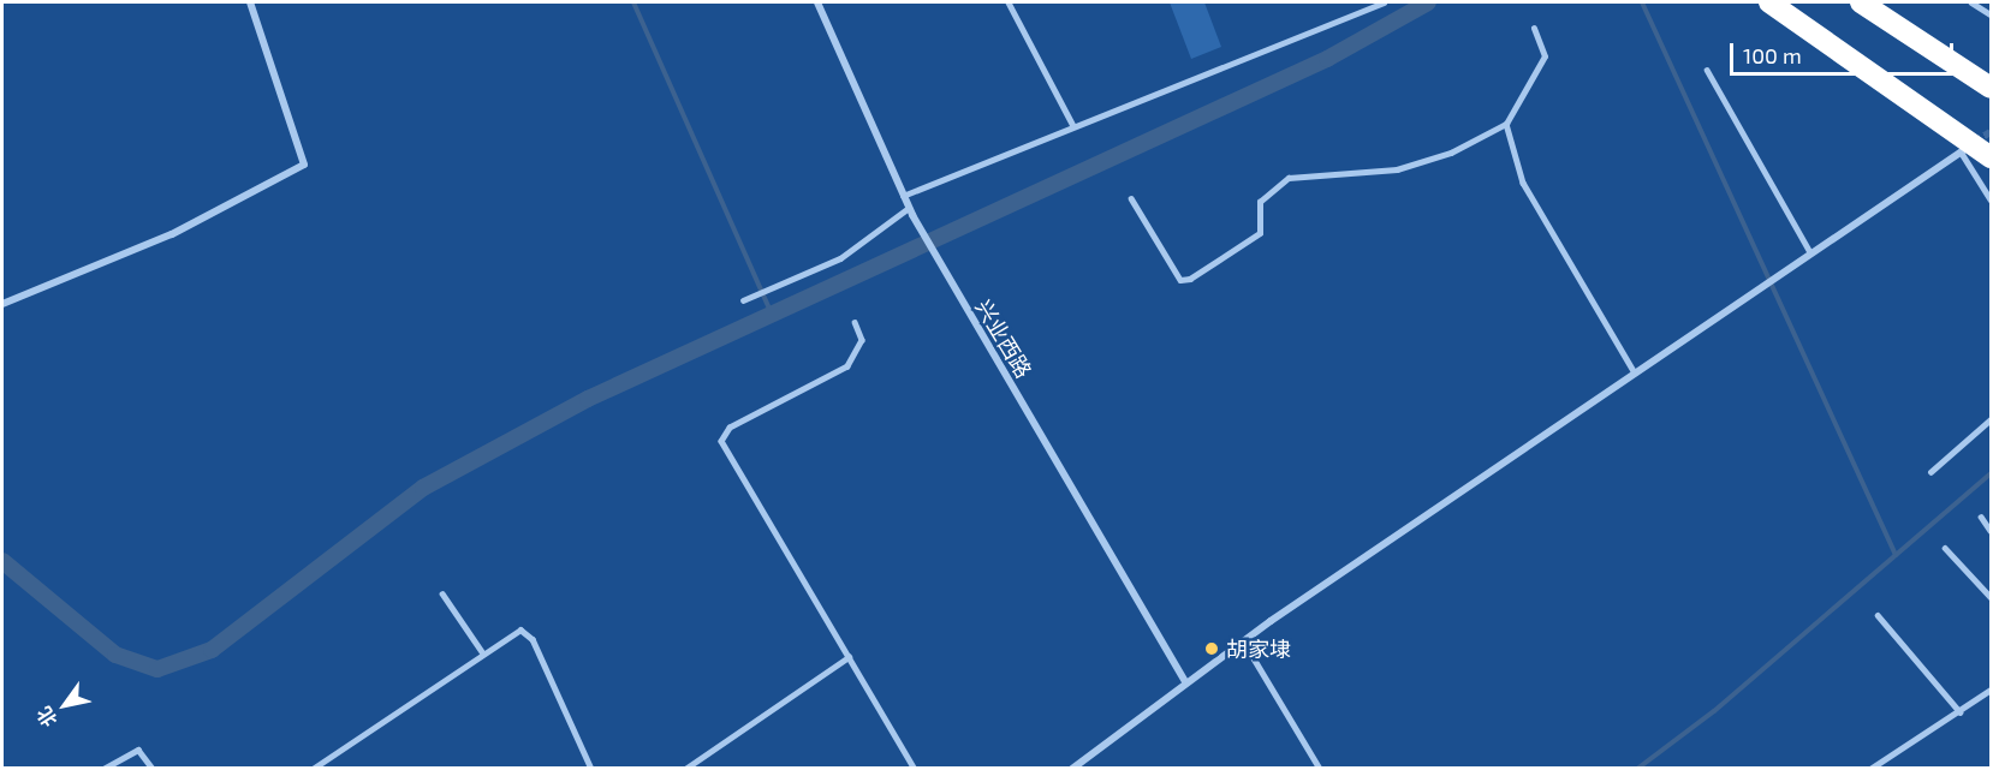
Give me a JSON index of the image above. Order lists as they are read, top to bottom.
{
  "streets": {
    "street": ["兴业西路"]
  },
  "places": ["胡家埭"],
  "scale_bar": "100 m",
  "north": "bottom left"
}
